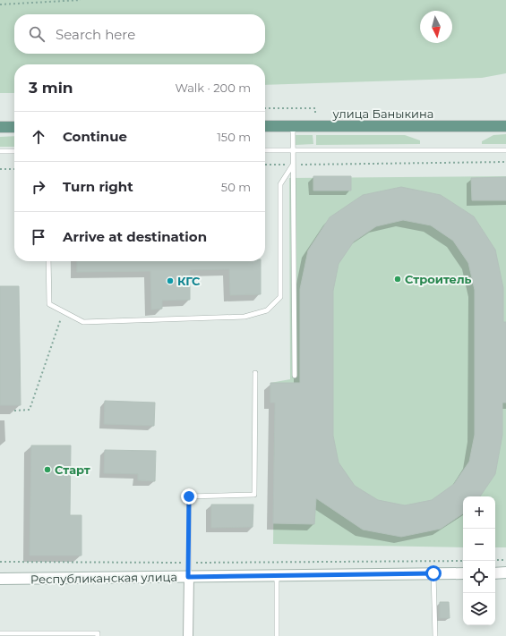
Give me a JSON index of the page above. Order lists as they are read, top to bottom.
{
  "streets": {
    "main road": ["улица Баныкина"],
    "street": ["Республиканская улица"]
  },
  "places": ["Строитель", "КГС", "Старт"],
  "north": "bottom",
  "page": {
    "search": "Search here",
    "heading": ["3 min", "Walk · 200 m"],
    "list": [
      ["Continue", "150 m"],
      ["Turn right", "50 m"],
      "Arrive at destination"
    ],
    "map_buttons": ["+", "−"]
  }
}
